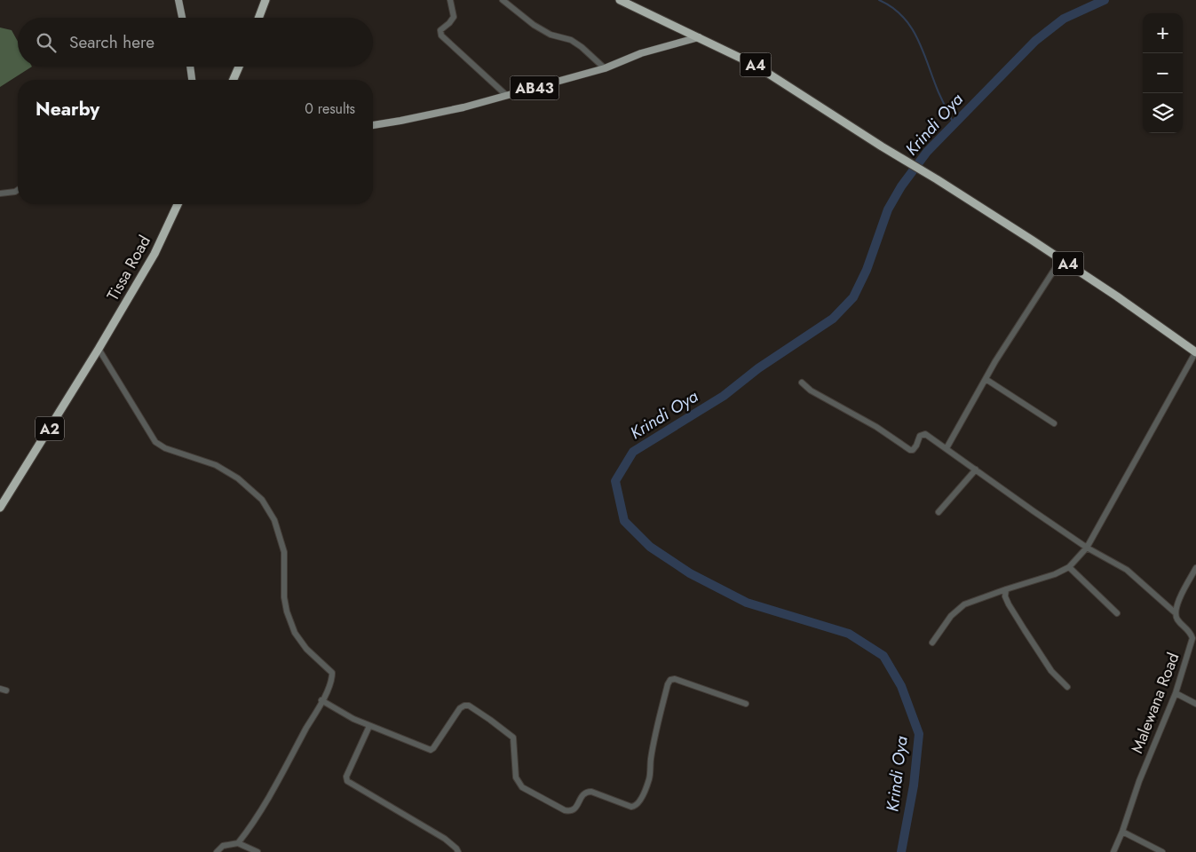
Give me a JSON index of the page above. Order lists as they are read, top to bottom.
{
  "streets": {
    "highway": ["A4", "Tissa Road", "A2"],
    "main road": ["AB43"],
    "street": ["Malewana Road"]
  },
  "crossings": [
    ["A4", "AB43"],
    ["Tissa Road", "A2"]
  ],
  "water": ["Krindi Oya"],
  "page": {
    "map_buttons": ["+", "−"],
    "search": "Search here",
    "heading": ["Nearby", "0 results"]
  }
}
